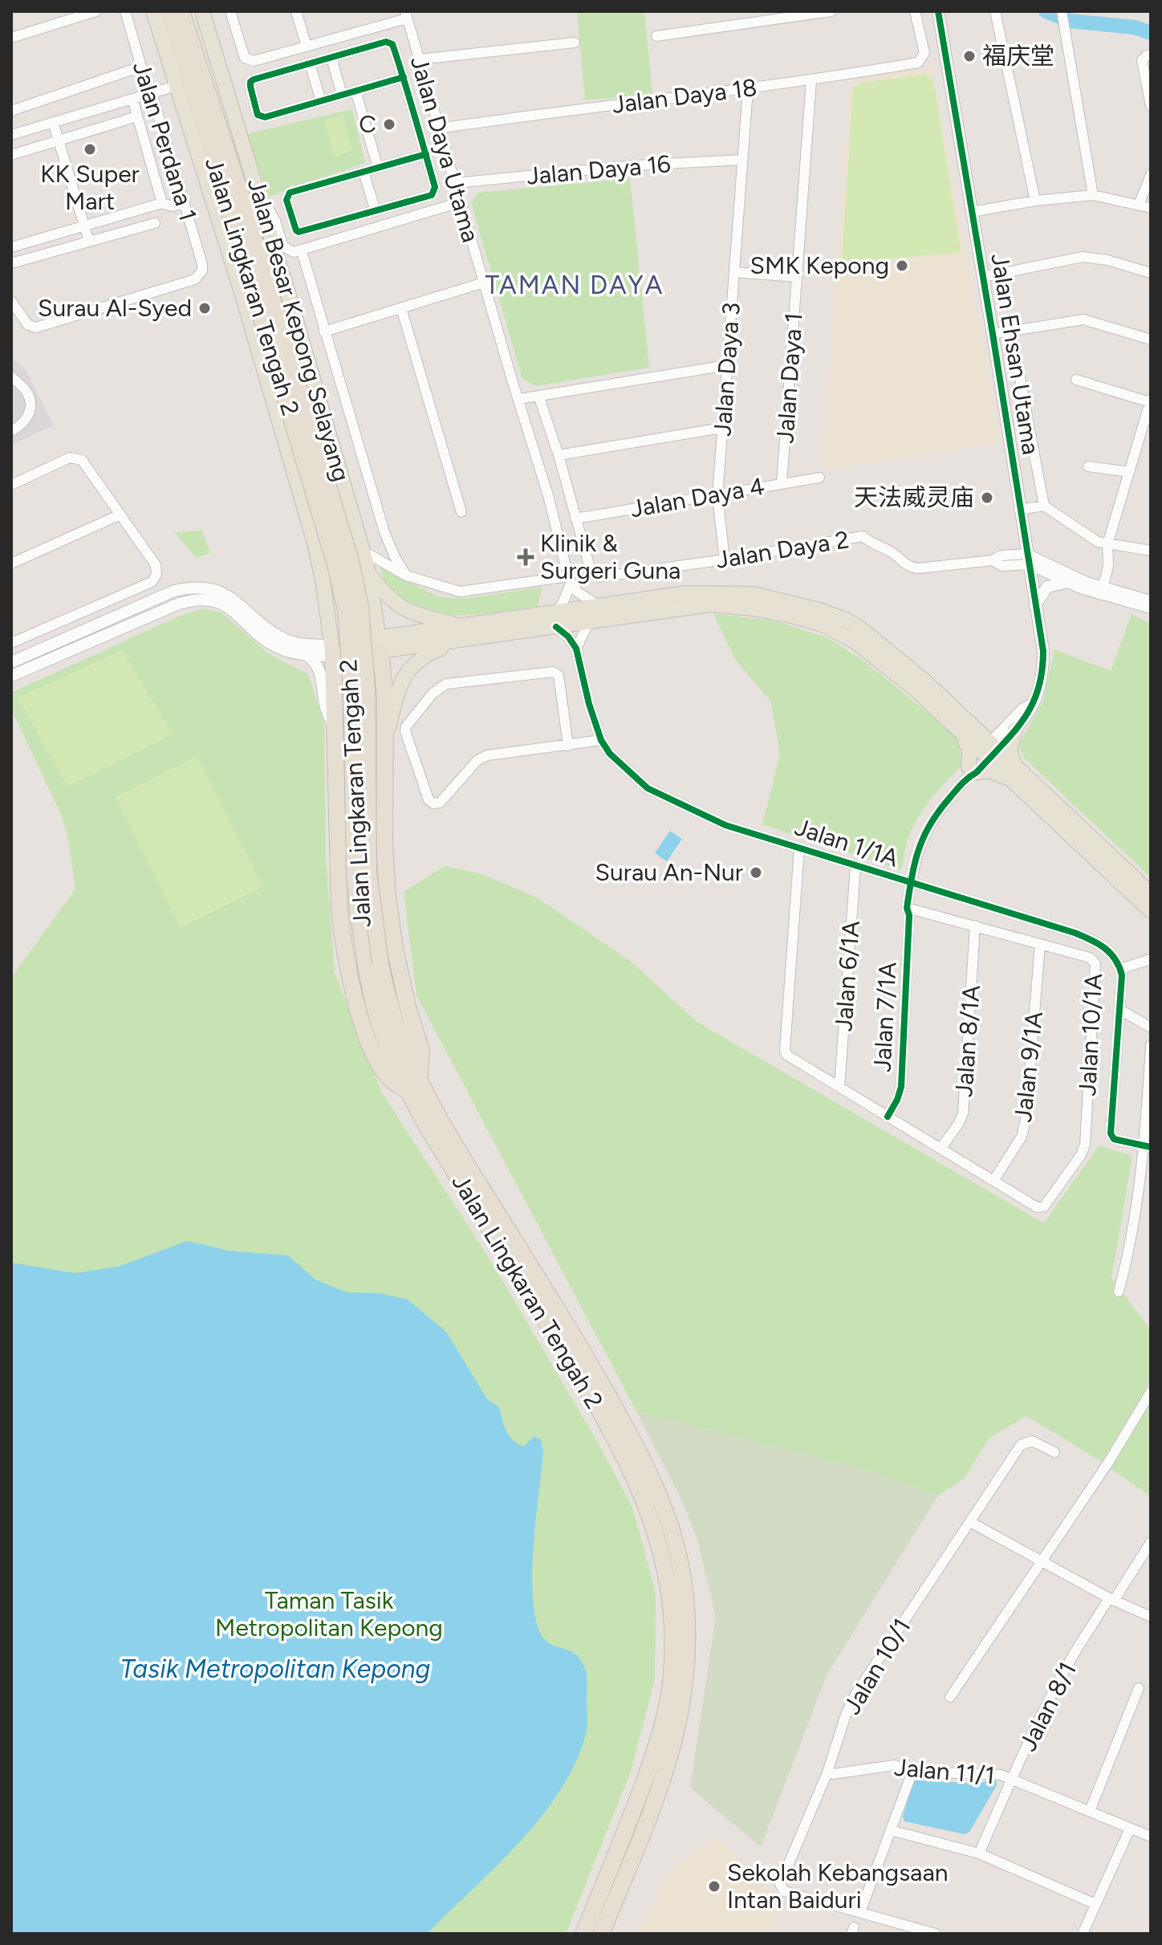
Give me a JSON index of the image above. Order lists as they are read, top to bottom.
{
  "streets": {
    "highway": ["Jalan Lingkaran Tengah 2"],
    "main road": ["Jalan Besar Kepong Selayang"],
    "street": [
      "Jalan Daya 18",
      "Jalan Perdana 1",
      "Jalan Daya Utama",
      "Jalan Daya 16",
      "Jalan Ehsan Utama",
      "Jalan Daya 3",
      "Jalan Daya 1",
      "Jalan Daya 4",
      "Jalan Daya 2",
      "Jalan 1/1A",
      "Jalan 6/1A",
      "Jalan 7/1A",
      "Jalan 10/1A",
      "Jalan 8/1A",
      "Jalan 9/1A",
      "Jalan 10/1",
      "Jalan 8/1",
      "Jalan 11/1"
    ]
  },
  "crossings": [
    ["Jalan Daya 18", "Jalan Daya Utama"],
    ["Jalan Daya 18", "Jalan Daya 3"],
    ["Jalan Daya 18", "Jalan Daya 1"],
    ["Jalan Daya Utama", "Jalan Daya 16"],
    ["Jalan Daya 16", "Jalan Daya 3"],
    ["Jalan Ehsan Utama", "Jalan Daya 2"],
    ["Jalan Ehsan Utama", "Jalan 7/1A"],
    ["Jalan Daya 3", "Jalan Daya 4"],
    ["Jalan Daya 3", "Jalan Daya 2"],
    ["Jalan Daya 1", "Jalan Daya 4"],
    ["Jalan Daya 4", "Jalan Daya 2"],
    ["Jalan 1/1A", "Jalan 6/1A"],
    ["Jalan 1/1A", "Jalan 7/1A"],
    ["Jalan 7/1A", "Jalan 10/1A"],
    ["Jalan 10/1A", "Jalan 8/1A"],
    ["Jalan 10/1A", "Jalan 9/1A"],
    ["Jalan 10/1", "Jalan 11/1"],
    ["Jalan 8/1", "Jalan 11/1"]
  ],
  "districts": ["TAMAN DAYA"],
  "water": ["Tasik Metropolitan Kepong"],
  "parks": ["Taman Tasik Metropolitan Kepong"],
  "places": {
    "other": [
      "福庆堂",
      "C",
      "KK Super Mart",
      "SMK Kepong",
      "Surau Al-Syed",
      "天法威灵庙",
      "Surau An-Nur",
      "Sekolah Kebangsaan Intan Baiduri"
    ],
    "health": ["Klinik & Surgeri Guna"]
  }
}
